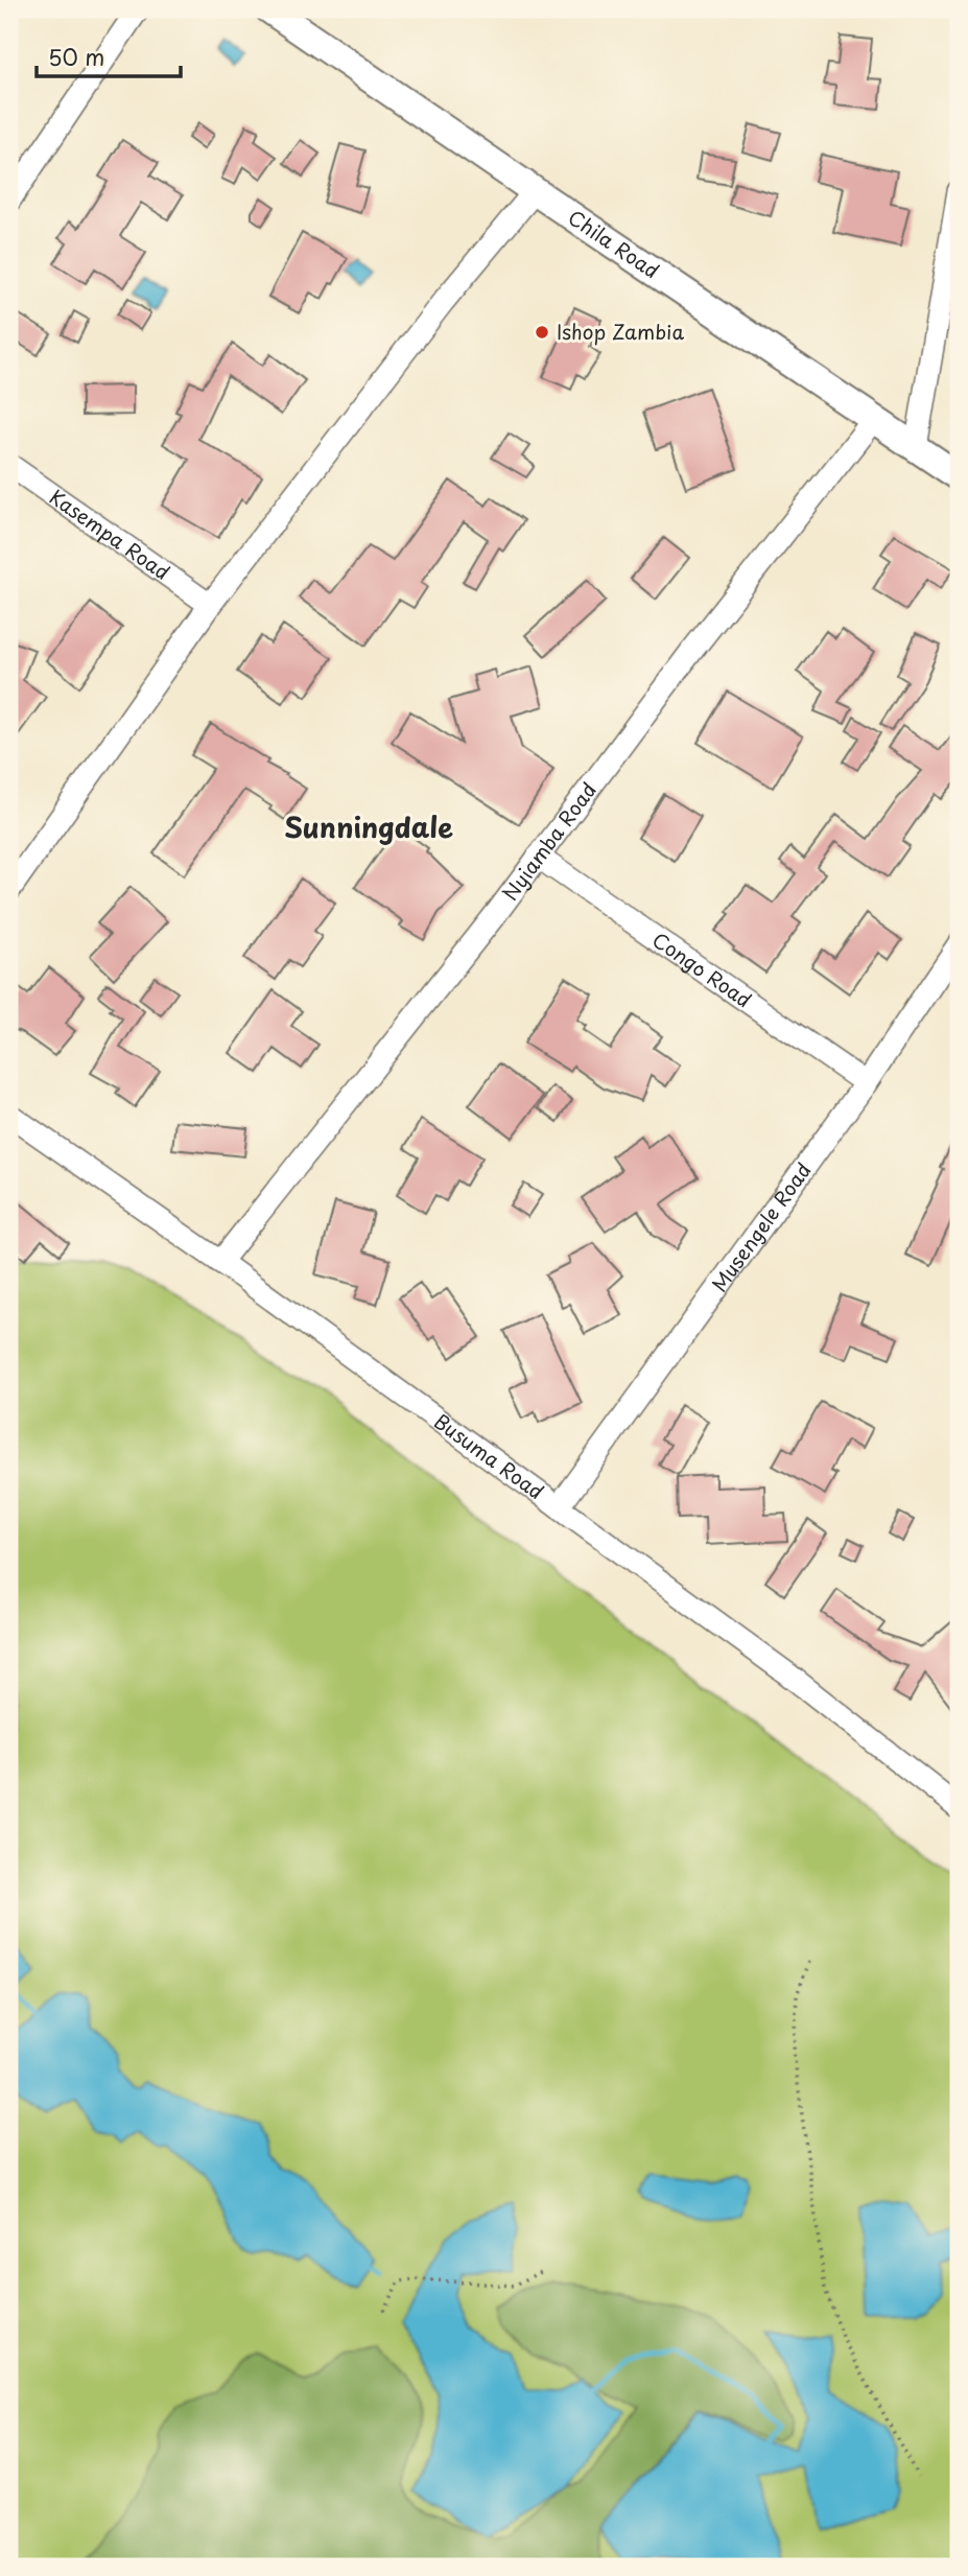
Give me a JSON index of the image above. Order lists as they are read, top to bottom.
{
  "streets": {
    "street": [
      "Chila Road",
      "Kasempa Road",
      "Nyiamba Road",
      "Congo Road",
      "Musengele Road",
      "Busuma Road"
    ]
  },
  "crossings": [
    ["Chila Road", "Nyiamba Road"],
    ["Nyiamba Road", "Congo Road"],
    ["Nyiamba Road", "Busuma Road"],
    ["Congo Road", "Musengele Road"],
    ["Musengele Road", "Busuma Road"]
  ],
  "districts": ["Sunningdale"],
  "places": ["Ishop Zambia"],
  "scale_bar": "50 m"
}
